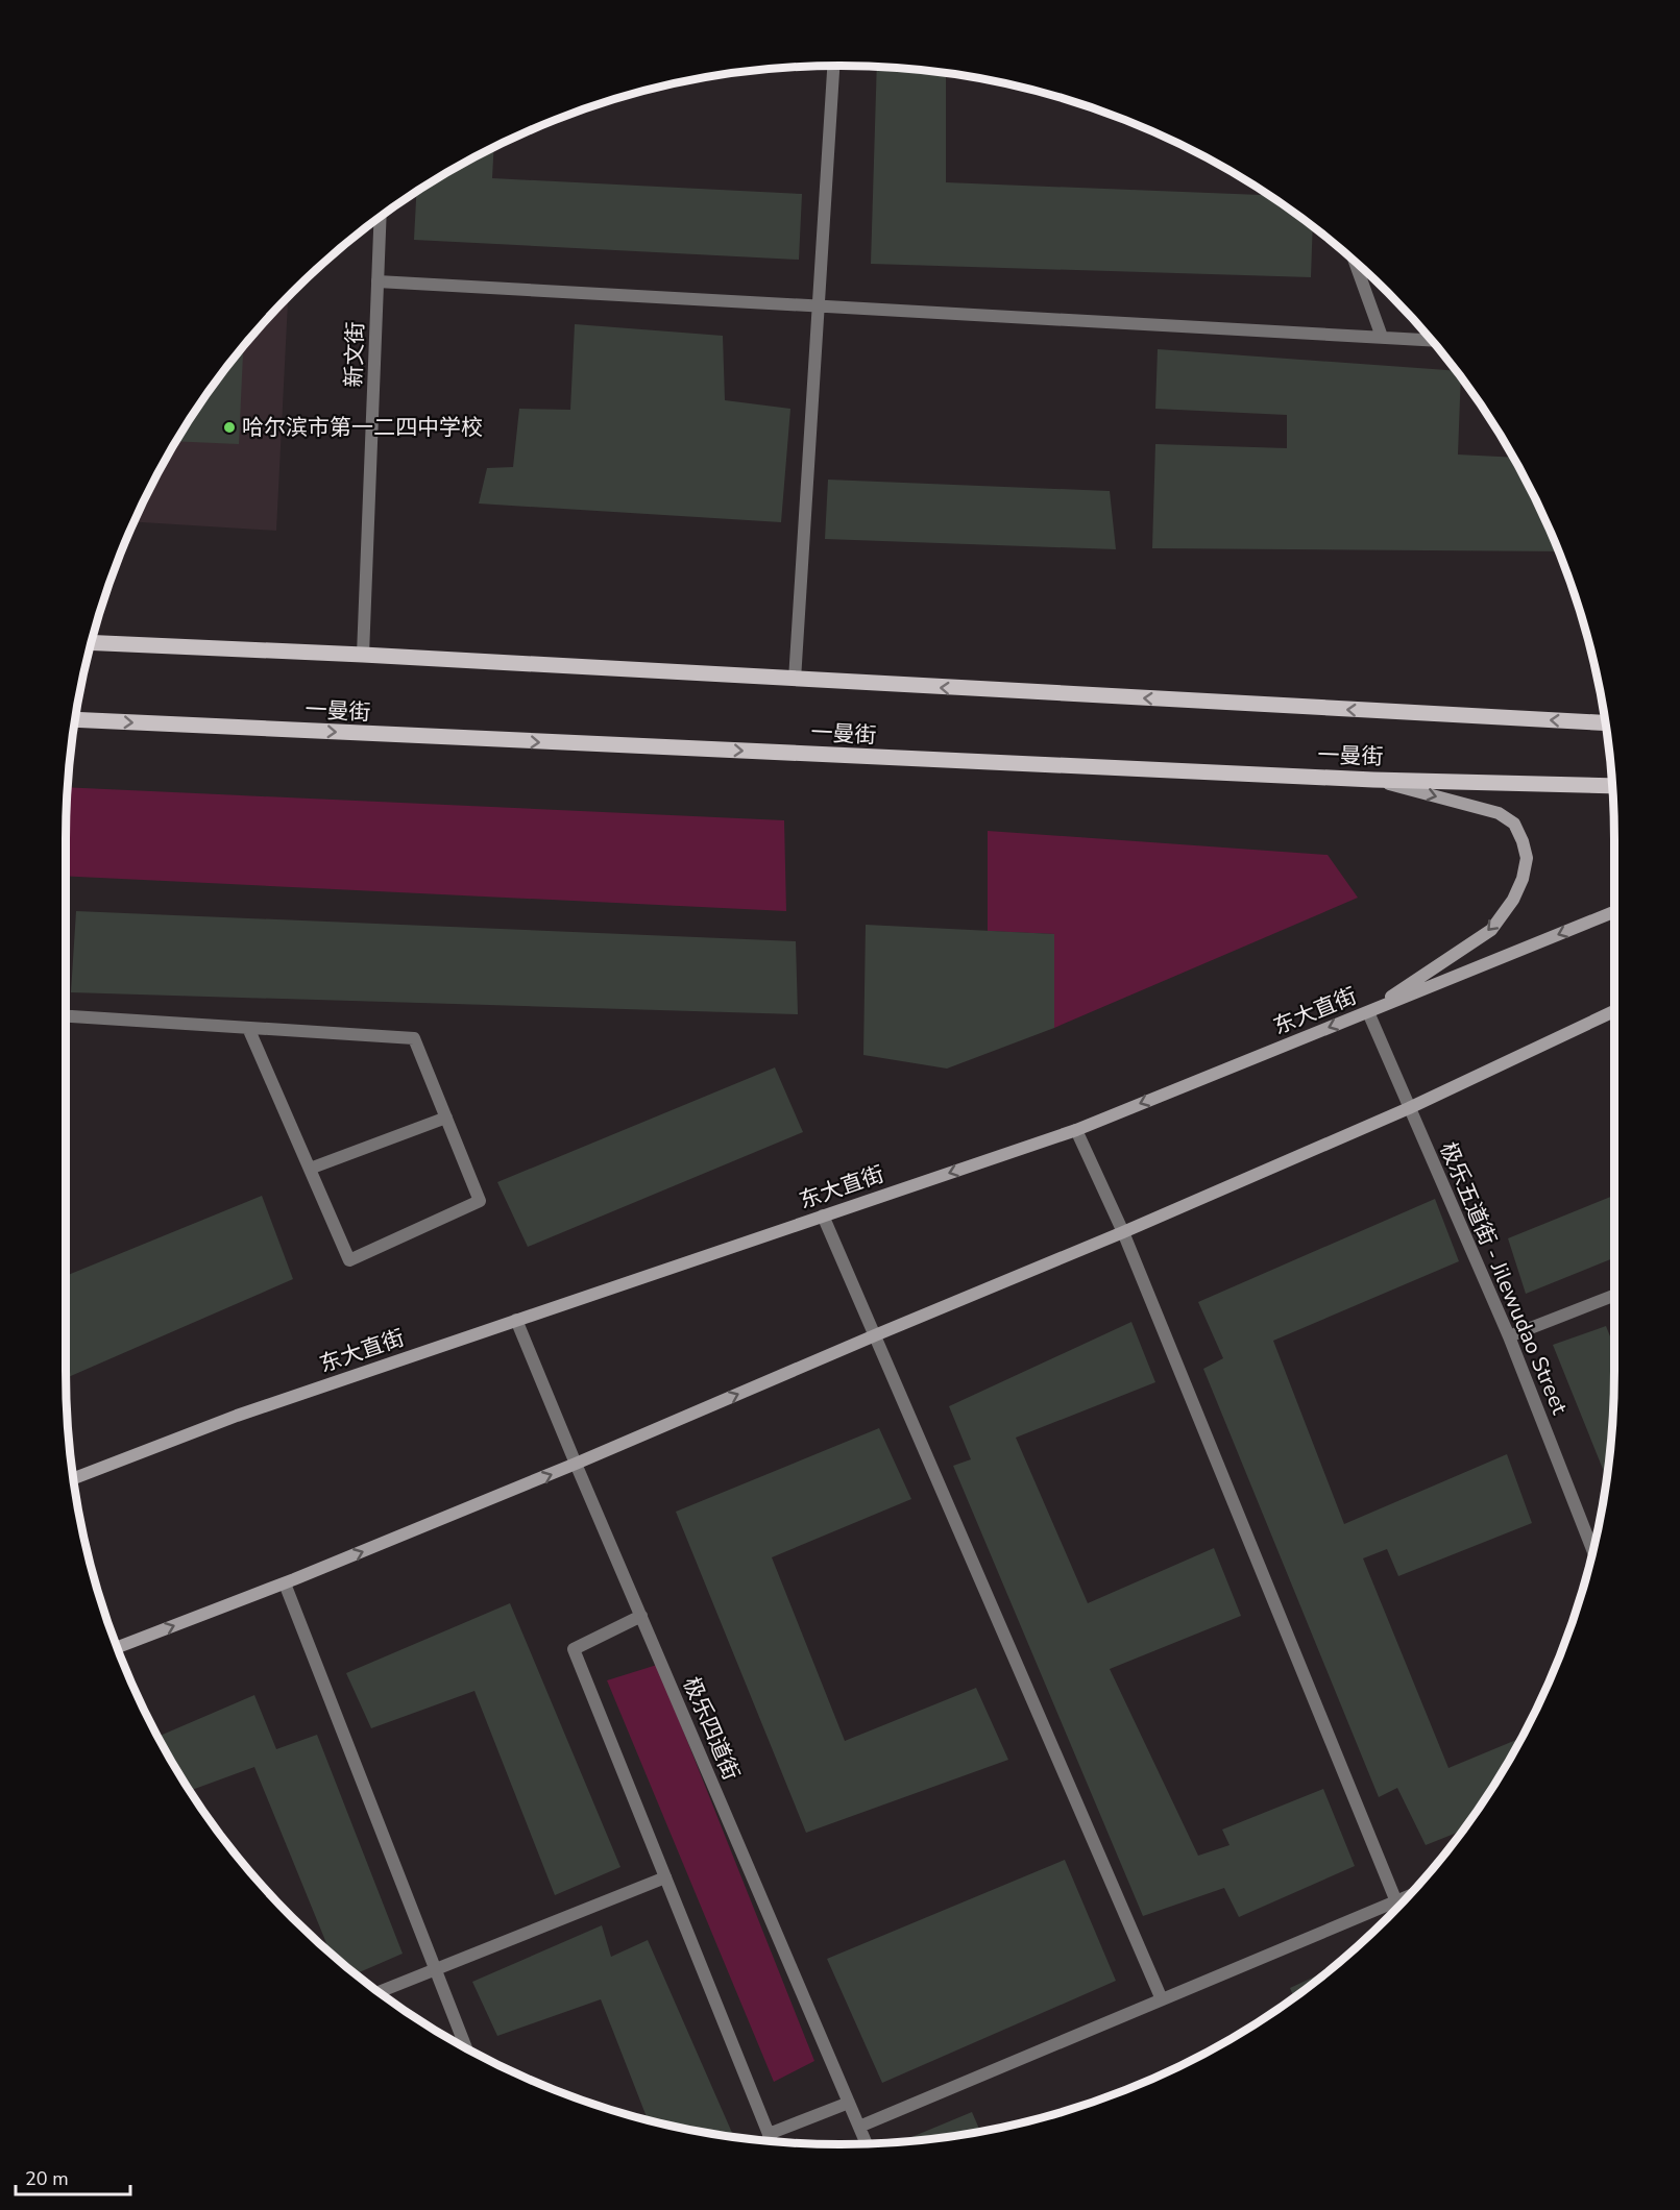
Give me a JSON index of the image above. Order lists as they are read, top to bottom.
{
  "streets": {
    "main road": ["一曼街", "东大直街"],
    "street": ["新文街", "极乐五道街 - Jilewudao Street", "极乐四道街"]
  },
  "crossings": [
    ["新文街", "一曼街"],
    ["东大直街", "极乐五道街 - Jilewudao Street"],
    ["东大直街", "极乐四道街"]
  ],
  "places": ["哈尔滨市第一二四中学校"],
  "scale_bar": "20 m"
}
